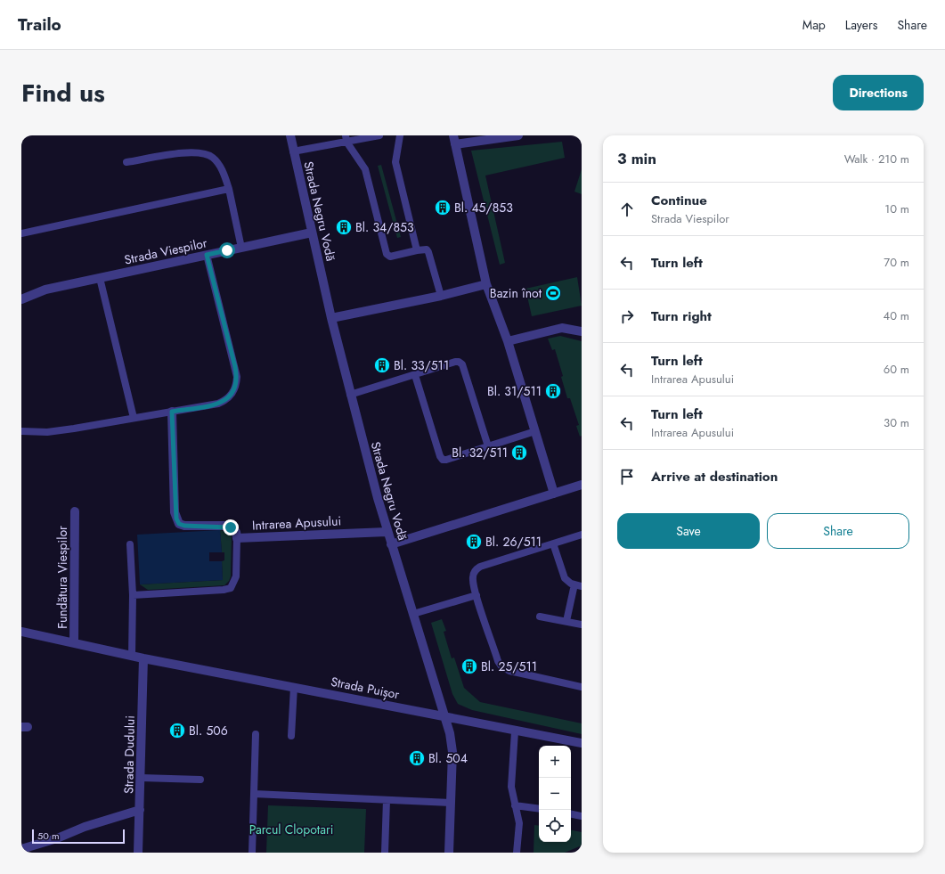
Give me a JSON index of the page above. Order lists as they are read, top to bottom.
{
  "streets": {
    "street": [
      "Strada Negru Vodă",
      "Strada Viespilor",
      "Intrarea Apusului",
      "Fundătura Viespilor",
      "Strada Puișor",
      "Strada Dudului"
    ]
  },
  "crossings": [
    ["Strada Negru Vodă", "Strada Viespilor"],
    ["Strada Negru Vodă", "Intrarea Apusului"],
    ["Strada Negru Vodă", "Strada Puișor"],
    ["Strada Puișor", "Strada Dudului"]
  ],
  "parks": ["Parcul Clopotari"],
  "places": {
    "building": [
      "Bl. 45/853",
      "Bl. 34/853",
      "Bl. 33/511",
      "Bl. 31/511",
      "Bl. 32/511",
      "Bl. 26/511",
      "Bl. 25/511",
      "Bl. 506",
      "Bl. 504"
    ],
    "sports": ["Bazin înot"]
  },
  "scale_bar": "50 m",
  "page": {
    "header": "Trailo",
    "nav": ["Map", "Layers", "Share"],
    "title": "Find us",
    "buttons": [
      "Directions",
      ["Save", "Share"]
    ],
    "heading": ["3 min", "Walk · 210 m"],
    "list": [
      ["Continue", "Strada Viespilor", "10 m"],
      ["Turn left", "70 m"],
      ["Turn right", "40 m"],
      ["Turn left", "Intrarea Apusului", "60 m"],
      ["Turn left", "Intrarea Apusului", "30 m"],
      "Arrive at destination"
    ],
    "map_buttons": ["+", "−"],
    "scale": "50 m"
  }
}
